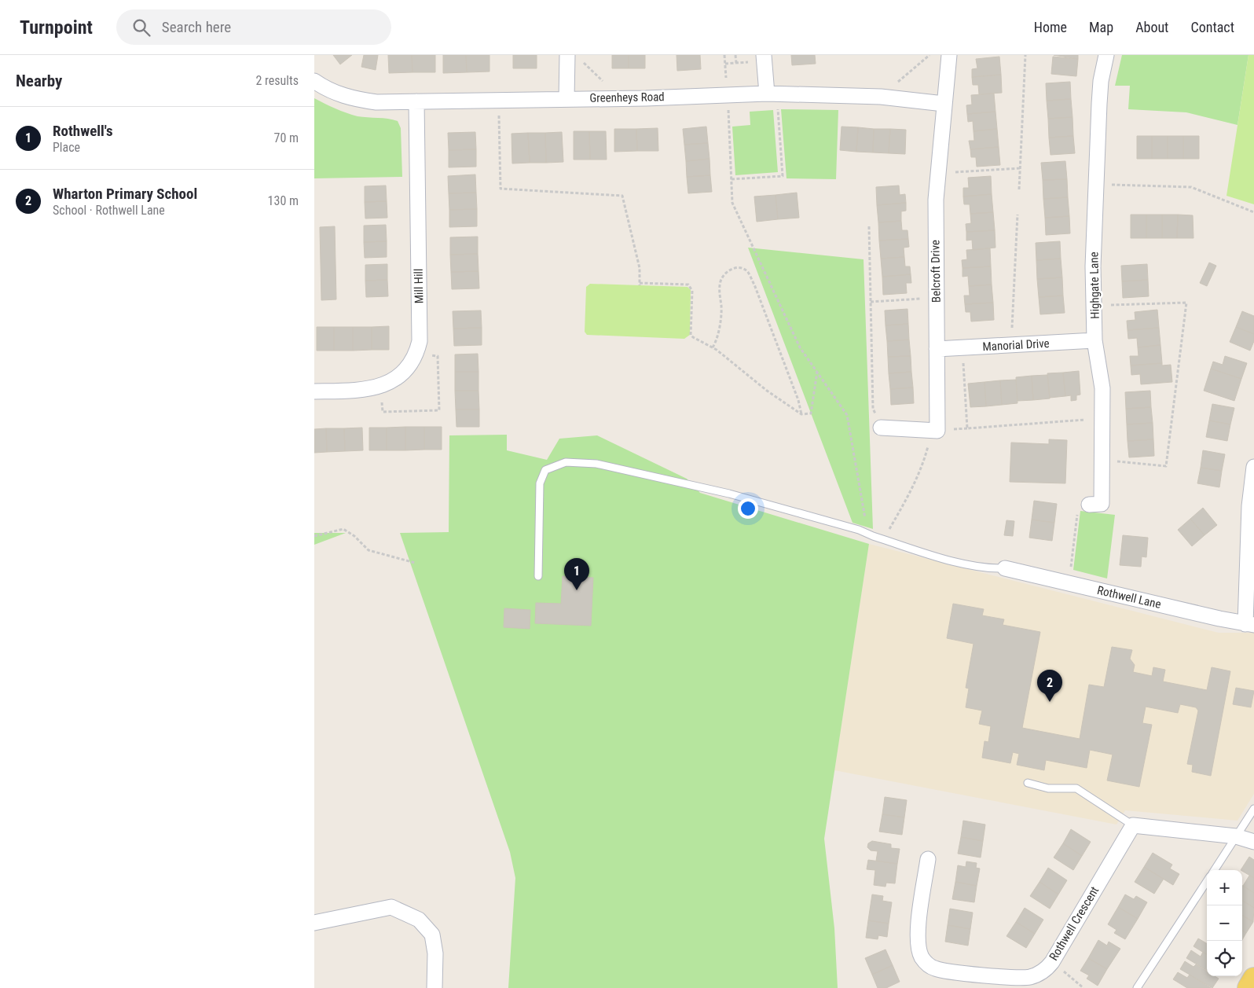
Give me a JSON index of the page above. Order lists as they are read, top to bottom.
{
  "streets": {
    "street": [
      "Greenheys Road",
      "Belcroft Drive",
      "Highgate Lane",
      "Mill Hill",
      "Manorial Drive",
      "Rothwell Lane",
      "Rothwell Crescent"
    ]
  },
  "crossings": [
    ["Greenheys Road", "Belcroft Drive"],
    ["Greenheys Road", "Mill Hill"],
    ["Belcroft Drive", "Manorial Drive"],
    ["Highgate Lane", "Manorial Drive"]
  ],
  "page": {
    "header": "Turnpoint",
    "search": "Search here",
    "nav": [
      "Home",
      "Map",
      "About",
      "Contact"
    ],
    "heading": ["Nearby", "2 results"],
    "list": [
      {
        "mark": "1",
        "name": "Rothwell's",
        "note": "Place",
        "value": "70 m"
      },
      {
        "mark": "2",
        "name": "Wharton Primary School",
        "note": "School · Rothwell Lane",
        "value": "130 m"
      }
    ],
    "pins": ["1", "2"],
    "map_buttons": ["+", "−"]
  }
}
